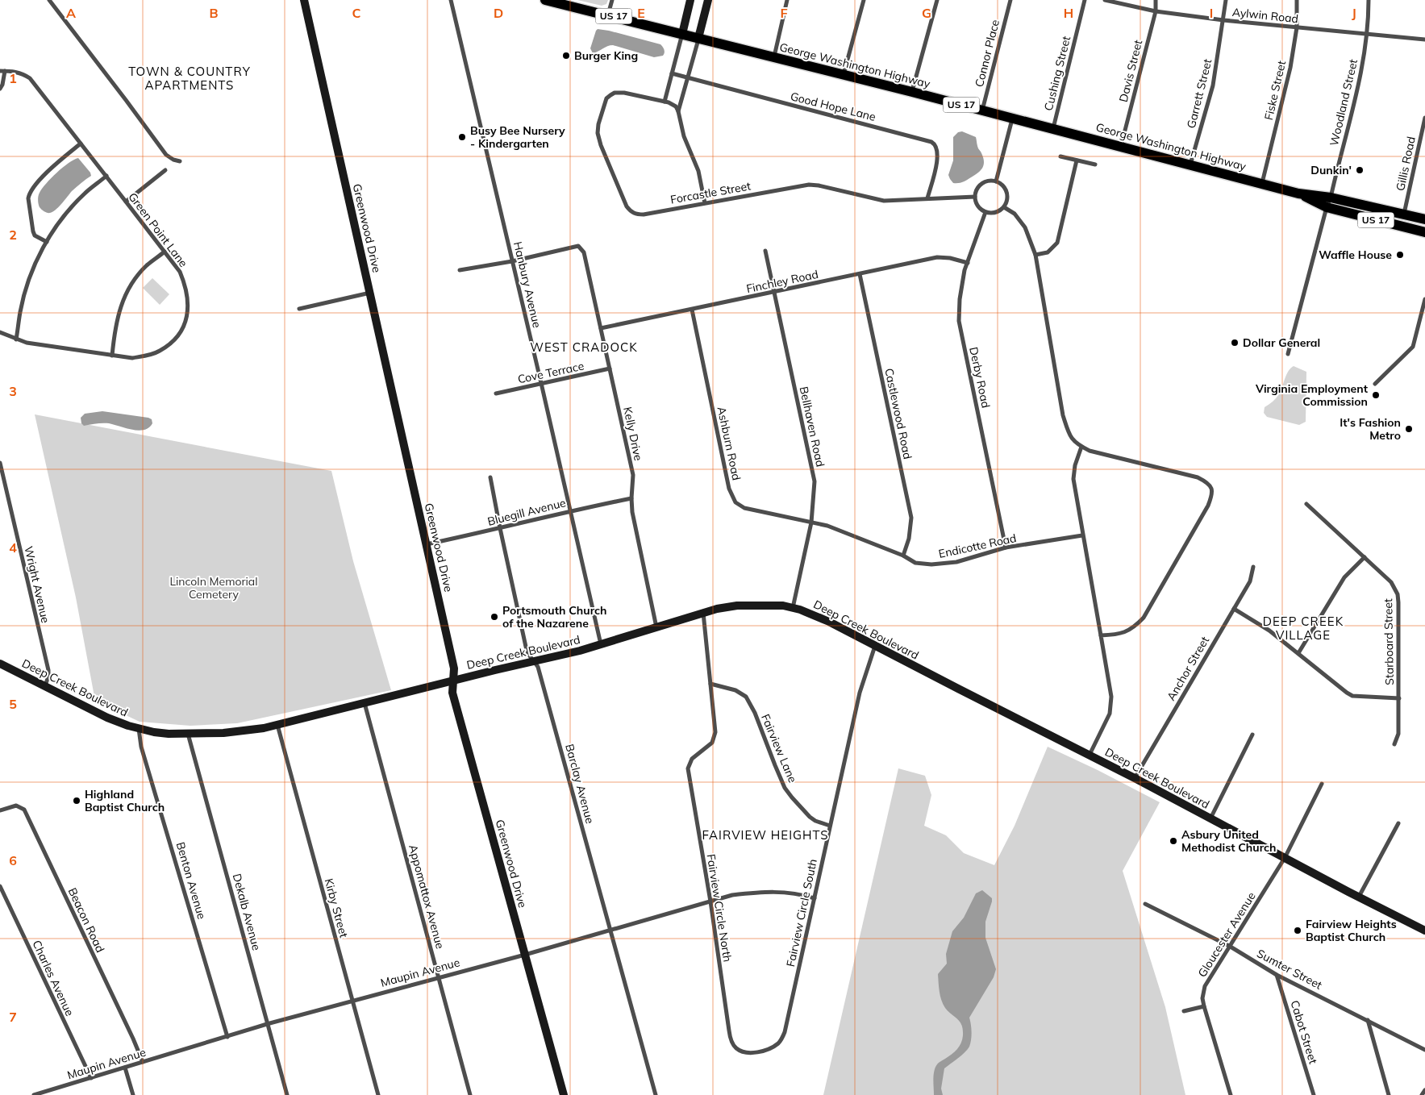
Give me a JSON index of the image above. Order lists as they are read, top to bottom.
{
  "streets": {
    "main road": ["US 17", "George Washington Highway"],
    "street": [
      "Aylwin Road",
      "Connor Place",
      "Davis Street",
      "Cushing Street",
      "Fiske Street",
      "Garrett Street",
      "Woodland Street",
      "Good Hope Lane",
      "Gillis Road",
      "Forcastle Street",
      "Greenwood Drive",
      "Green Point Lane",
      "Finchley Road",
      "Hanbury Avenue",
      "Cove Terrace",
      "Derby Road",
      "Castlewood Road",
      "Bellhaven Road",
      "Kelly Drive",
      "Ashburn Road",
      "Bluegill Avenue",
      "Endicotte Road",
      "Wright Avenue",
      "Deep Creek Boulevard",
      "Starboard Street",
      "Anchor Street",
      "Fairview Lane",
      "Barclay Avenue",
      "Benton Avenue",
      "Appomattox Avenue",
      "Kirby Street",
      "Fairview Circle North",
      "Dekalb Avenue",
      "Fairview Circle South",
      "Beacon Road",
      "Gloucester Avenue",
      "Sumter Street",
      "Maupin Avenue",
      "Charles Avenue",
      "Cabot Street"
    ]
  },
  "crossings": [
    ["Aylwin Road", "Davis Street"],
    ["Aylwin Road", "Fiske Street"],
    ["Aylwin Road", "Garrett Street"],
    ["Aylwin Road", "Woodland Street"],
    ["Connor Place", "George Washington Highway"],
    ["George Washington Highway", "Davis Street"],
    ["George Washington Highway", "Cushing Street"],
    ["George Washington Highway", "Fiske Street"],
    ["George Washington Highway", "Garrett Street"],
    ["George Washington Highway", "Woodland Street"],
    ["George Washington Highway", "Gillis Road"],
    ["Good Hope Lane", "Forcastle Street"],
    ["Forcastle Street", "Derby Road"],
    ["Greenwood Drive", "Bluegill Avenue"],
    ["Greenwood Drive", "Deep Creek Boulevard"],
    ["Greenwood Drive", "Maupin Avenue"],
    ["Finchley Road", "Derby Road"],
    ["Finchley Road", "Castlewood Road"],
    ["Finchley Road", "Bellhaven Road"],
    ["Finchley Road", "Kelly Drive"],
    ["Finchley Road", "Ashburn Road"],
    ["Hanbury Avenue", "Cove Terrace"],
    ["Hanbury Avenue", "Kelly Drive"],
    ["Hanbury Avenue", "Bluegill Avenue"],
    ["Hanbury Avenue", "Deep Creek Boulevard"],
    ["Cove Terrace", "Kelly Drive"],
    ["Derby Road", "Endicotte Road"],
    ["Castlewood Road", "Endicotte Road"],
    ["Bellhaven Road", "Ashburn Road"],
    ["Bellhaven Road", "Endicotte Road"],
    ["Bellhaven Road", "Deep Creek Boulevard"],
    ["Kelly Drive", "Bluegill Avenue"],
    ["Kelly Drive", "Deep Creek Boulevard"],
    ["Ashburn Road", "Endicotte Road"],
    ["Bluegill Avenue", "Barclay Avenue"],
    ["Wright Avenue", "Deep Creek Boulevard"],
    ["Deep Creek Boulevard", "Anchor Street"],
    ["Deep Creek Boulevard", "Barclay Avenue"],
    ["Deep Creek Boulevard", "Benton Avenue"],
    ["Deep Creek Boulevard", "Appomattox Avenue"],
    ["Deep Creek Boulevard", "Kirby Street"],
    ["Deep Creek Boulevard", "Fairview Circle North"],
    ["Deep Creek Boulevard", "Dekalb Avenue"],
    ["Deep Creek Boulevard", "Fairview Circle South"],
    ["Deep Creek Boulevard", "Gloucester Avenue"],
    ["Fairview Lane", "Fairview Circle North"],
    ["Fairview Lane", "Fairview Circle South"],
    ["Barclay Avenue", "Maupin Avenue"],
    ["Benton Avenue", "Maupin Avenue"],
    ["Appomattox Avenue", "Maupin Avenue"],
    ["Kirby Street", "Maupin Avenue"],
    ["Fairview Circle North", "Fairview Circle South"],
    ["Fairview Circle North", "Maupin Avenue"],
    ["Dekalb Avenue", "Maupin Avenue"],
    ["Fairview Circle South", "Maupin Avenue"],
    ["Beacon Road", "Maupin Avenue"],
    ["Gloucester Avenue", "Sumter Street"],
    ["Sumter Street", "Cabot Street"],
    ["Maupin Avenue", "Charles Avenue"]
  ],
  "districts": [
    "TOWN & COUNTRY APARTMENTS",
    "WEST CRADOCK",
    "DEEP CREEK VILLAGE",
    "FAIRVIEW HEIGHTS"
  ],
  "parks": ["Lincoln Memorial Cemetery"],
  "places": [
    "Burger King",
    "Busy Bee Nursery - Kindergarten",
    "Dunkin'",
    "Waffle House",
    "Dollar General",
    "Virginia Employment Commission",
    "It's Fashion Metro",
    "Portsmouth Church of the Nazarene",
    "Highland Baptist Church",
    "Asbury United Methodist Church",
    "Fairview Heights Baptist Church"
  ],
  "grid": {
    "columns": [
      "A",
      "B",
      "C",
      "D",
      "E",
      "F",
      "G",
      "H",
      "I",
      "J"
    ],
    "rows": [
      "1",
      "2",
      "3",
      "4",
      "5",
      "6",
      "7"
    ]
  }
}
